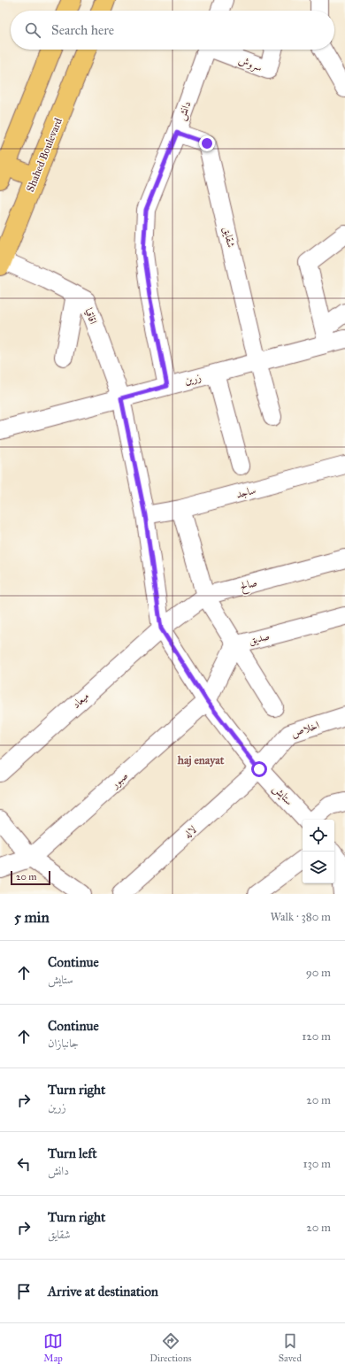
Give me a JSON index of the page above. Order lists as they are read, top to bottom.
{
  "streets": {
    "main road": ["Shahed Boulevard"],
    "street": [
      "سروش",
      "دانش",
      "شقایق",
      "اقاقیا",
      "زرین",
      "ساجد",
      "صالح",
      "صدیق",
      "میعاد",
      "اخلاص",
      "صبور",
      "ستایش",
      "لاله"
    ]
  },
  "crossings": [
    ["دانش", "شقایق"],
    ["دانش", "زرین"],
    ["Shahed Boulevard", "اقاقیا"],
    ["شقایق", "زرین"],
    ["اقاقیا", "زرین"],
    ["اقاقیا", "ساجد"],
    ["اقاقیا", "صالح"],
    ["اقاقیا", "میعاد"],
    ["اقاقیا", "ستایش"],
    ["صالح", "میعاد"],
    ["صالح", "ستایش"],
    ["صدیق", "صبور"],
    ["صدیق", "ستایش"],
    ["میعاد", "ستایش"],
    ["اخلاص", "ستایش"],
    ["اخلاص", "لاله"],
    ["صبور", "ستایش"],
    ["ستایش", "لاله"]
  ],
  "districts": ["haj enayat"],
  "scale_bar": "20 m",
  "page": {
    "search": "Search here",
    "scale": "20 m",
    "heading": ["5 min", "Walk · 380 m"],
    "list": [
      ["Continue", "ستایش", "90 m"],
      ["Continue", "جانبازان", "120 m"],
      ["Turn right", "زرین", "20 m"],
      ["Turn left", "دانش", "130 m"],
      ["Turn right", "شقایق", "20 m"],
      "Arrive at destination"
    ],
    "nav": ["Map", "Directions", "Saved"]
  }
}
